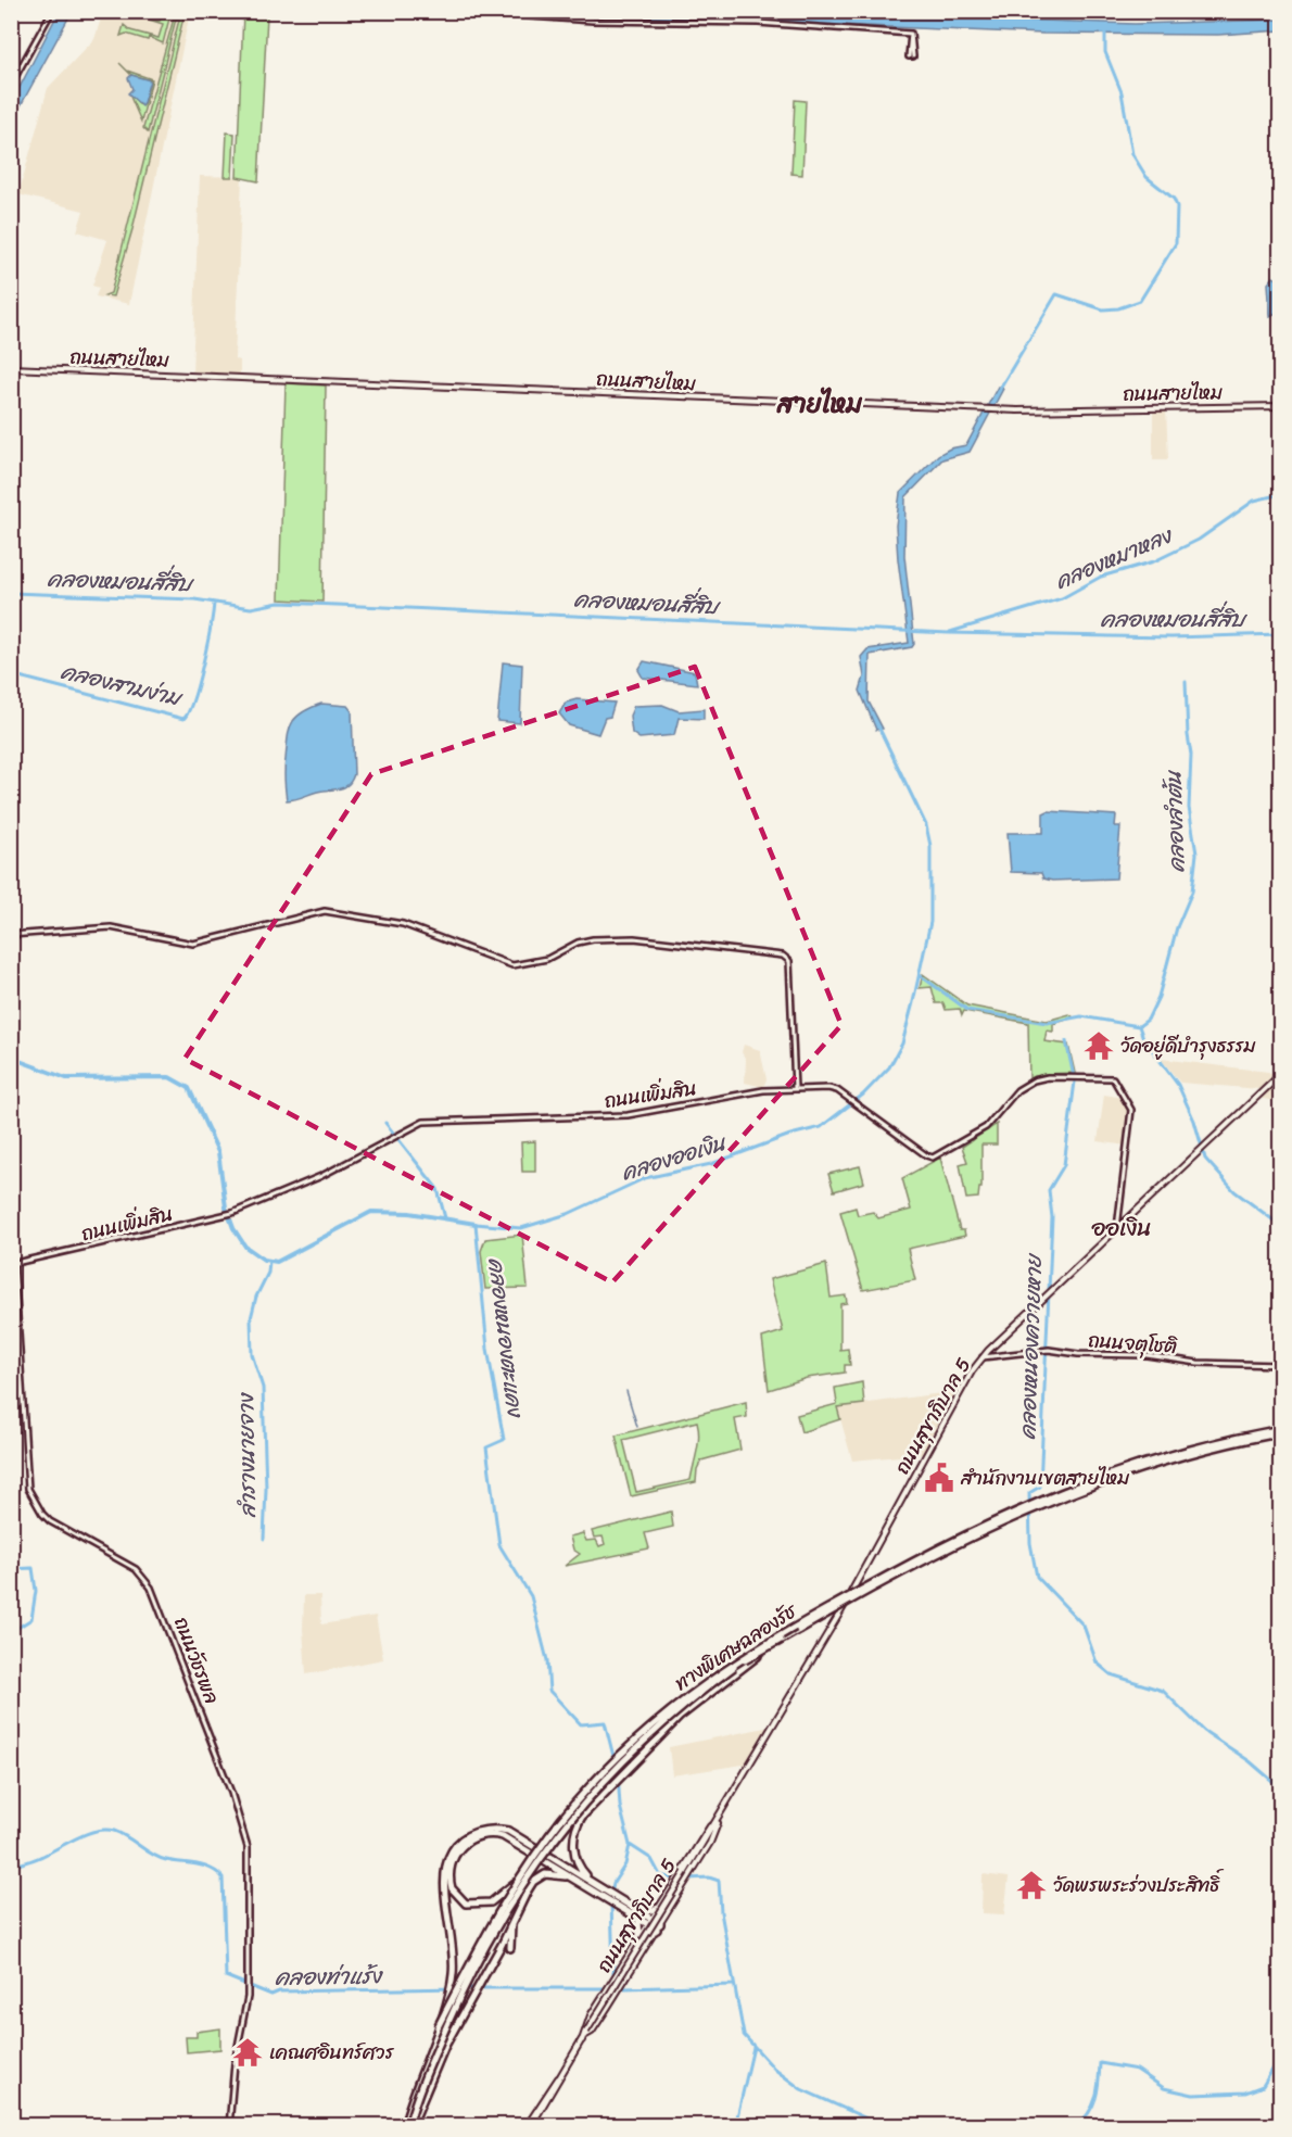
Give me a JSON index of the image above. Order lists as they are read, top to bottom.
{
  "streets": {
    "highway": ["ทางพิเศษฉลองรัช"],
    "main road": ["ถนนสายไหม", "ถนนสุขาภิบาล 5"],
    "street": ["ถนนเพิ่มสิน", "ถนนจตุโชติ", "ถนนวัชรพล"]
  },
  "crossings": [
    ["ถนนเพิ่มสิน", "ถนนสุขาภิบาล 5"],
    ["ถนนเพิ่มสิน", "ถนนวัชรพล"],
    ["ถนนจตุโชติ", "ถนนสุขาภิบาล 5"]
  ],
  "districts": ["สายไหม", "ออเงิน"],
  "water": [
    "คลองหมาหลง",
    "คลองหมอนสี่สิบ",
    "คลองสามง่าม",
    "คลองลำต้น",
    "คลองออเงิน",
    "คลองหนองตะแคง",
    "คลองหนองควายหาย",
    "ลำรางนายจาง",
    "คลองท่าแร้ง"
  ],
  "places": {
    "temple": ["วัดอยู่ดีบำรุงธรรม", "วัดพรพระร่วงประสิทธิ์", "เคณศอินทร์ศวร"],
    "public building": ["สำนักงานเขตสายไหม"]
  }
}
